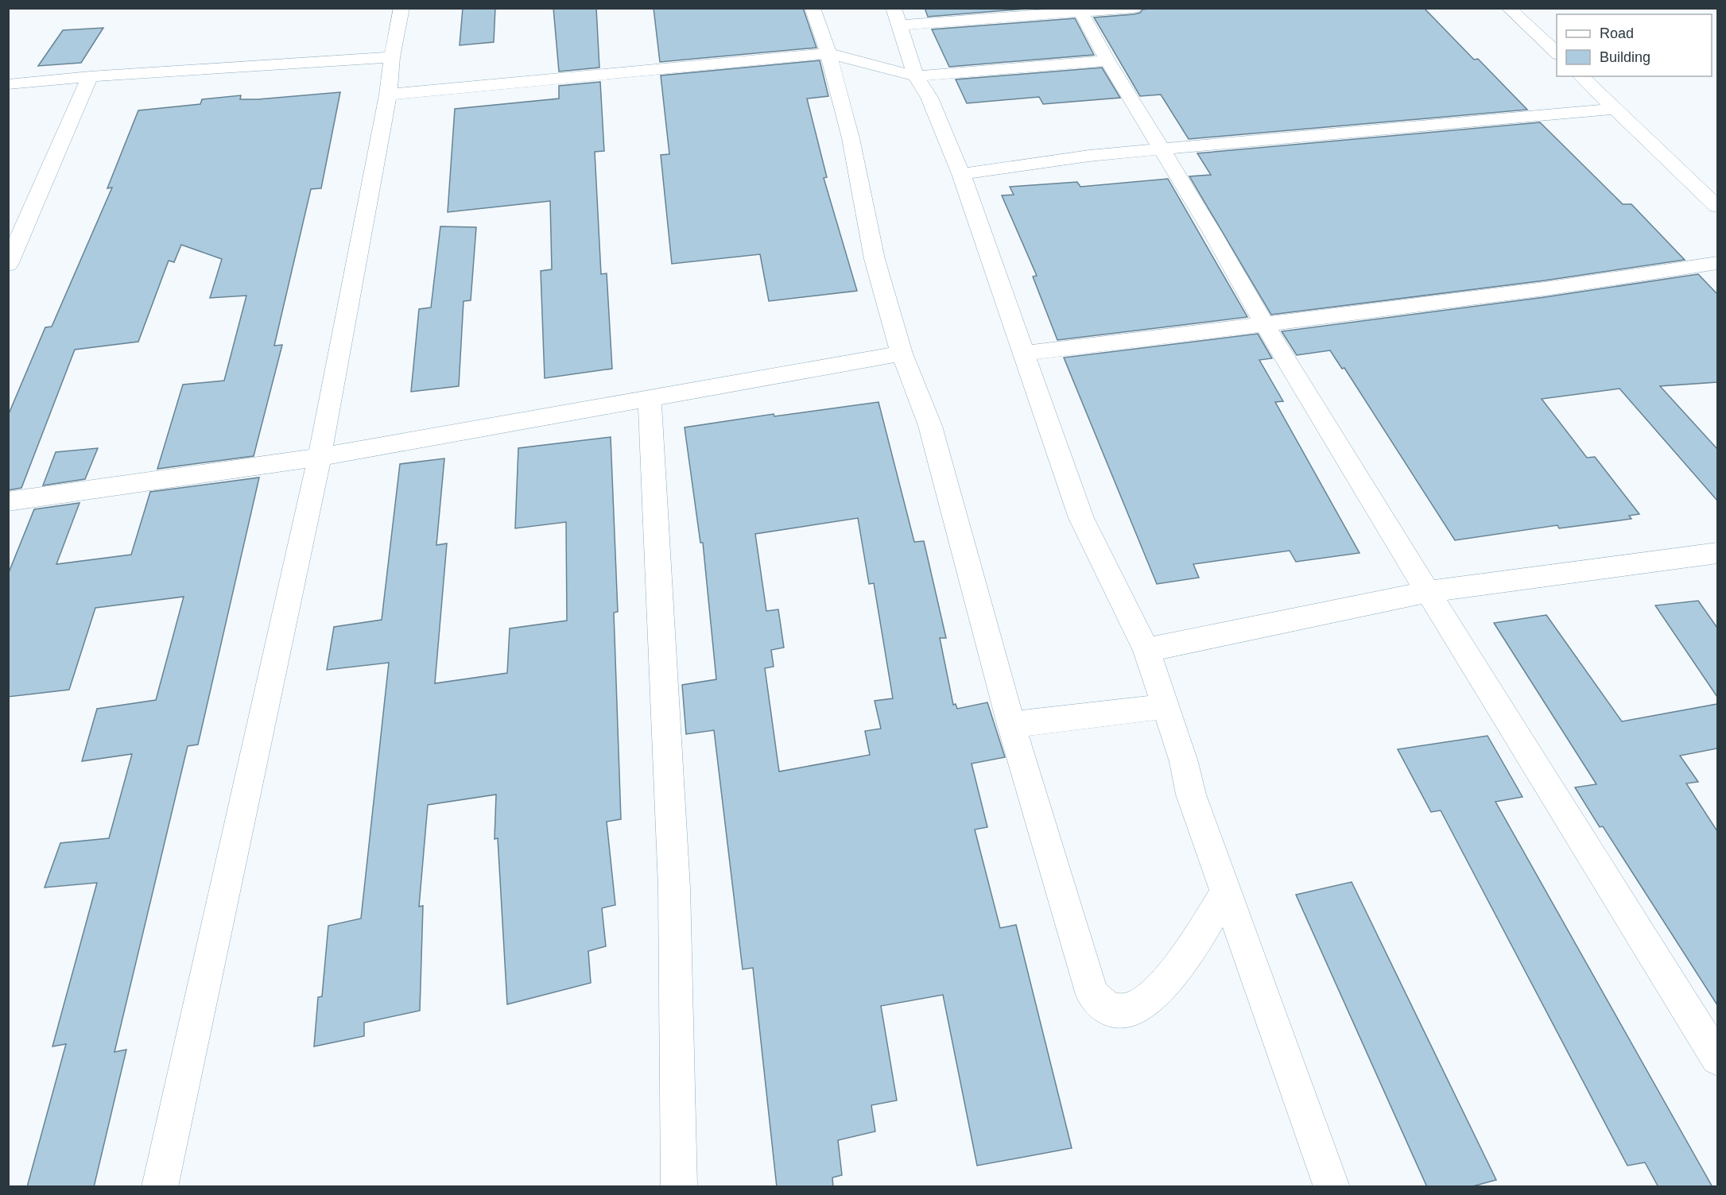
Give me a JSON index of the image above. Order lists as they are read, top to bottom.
{
  "legend": ["Road", "Building"]
}
